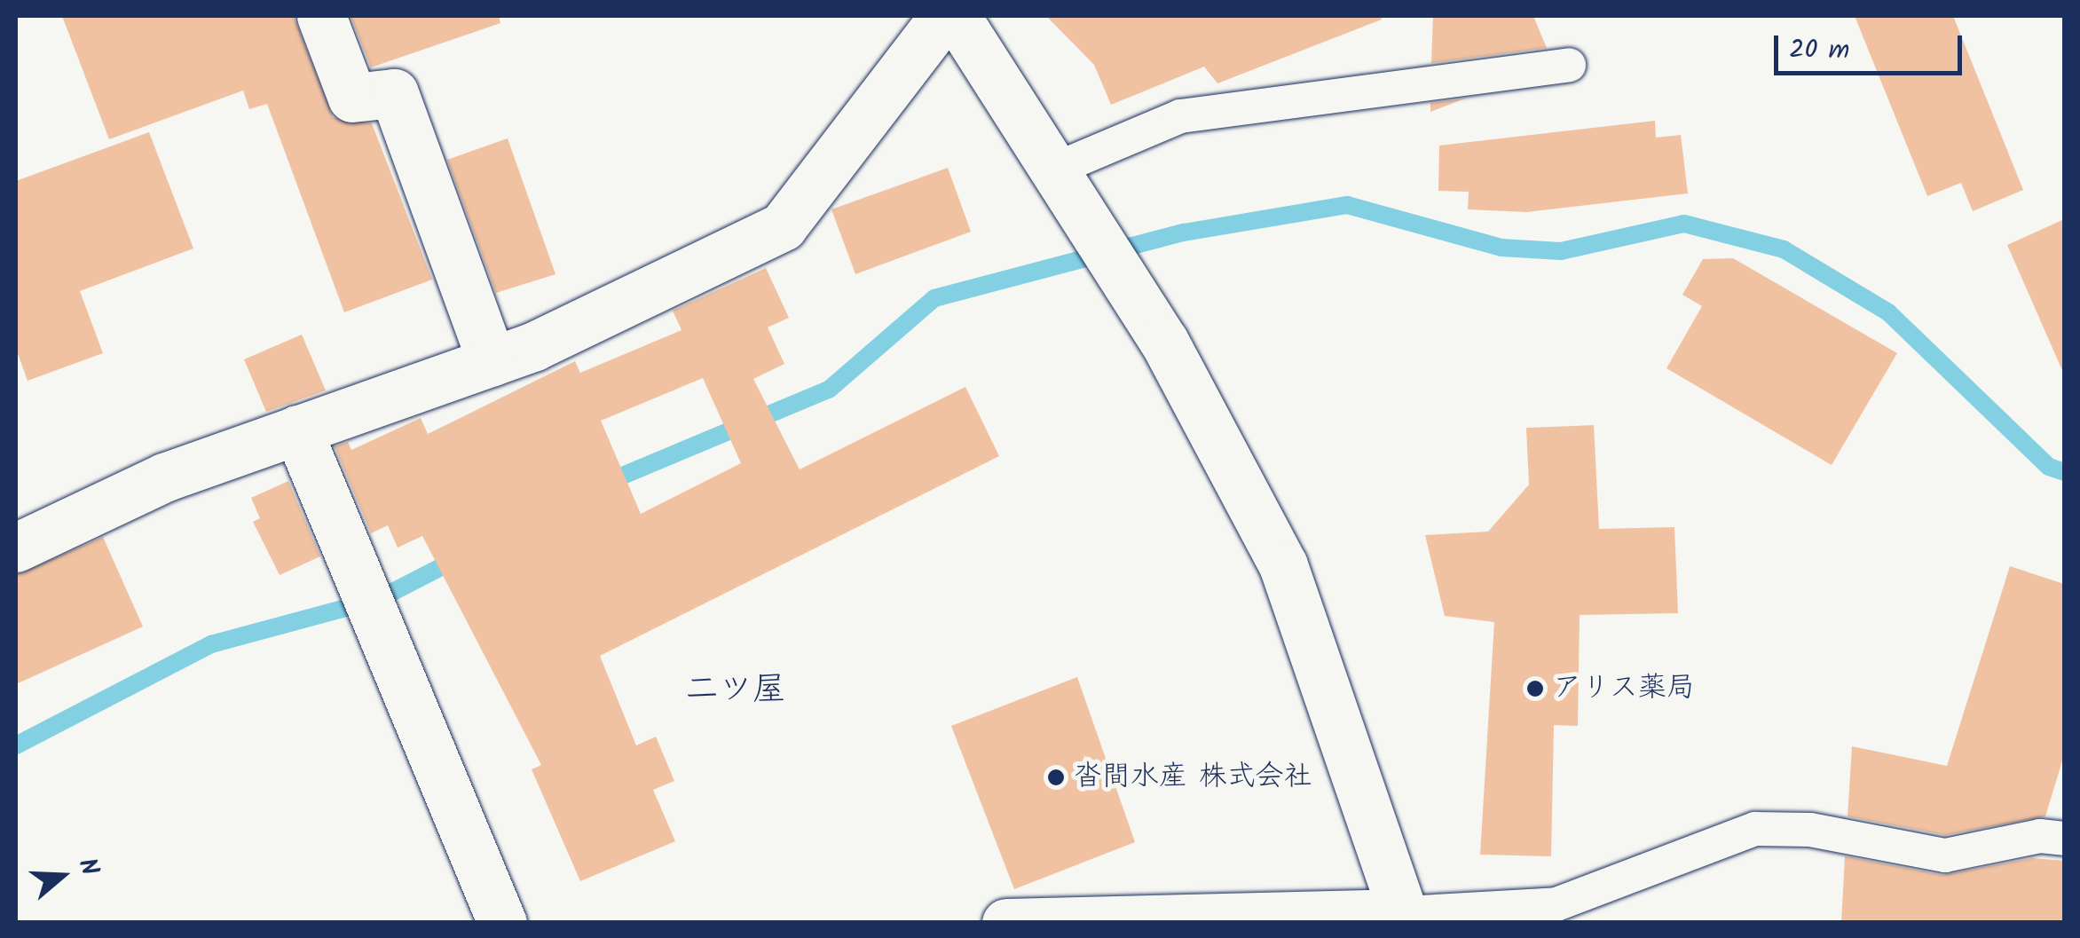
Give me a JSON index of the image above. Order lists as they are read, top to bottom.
{
  "districts": ["二ツ屋"],
  "places": ["アリス薬局", "沓間水産 株式会社"],
  "scale_bar": "20 m",
  "north": "right"
}
